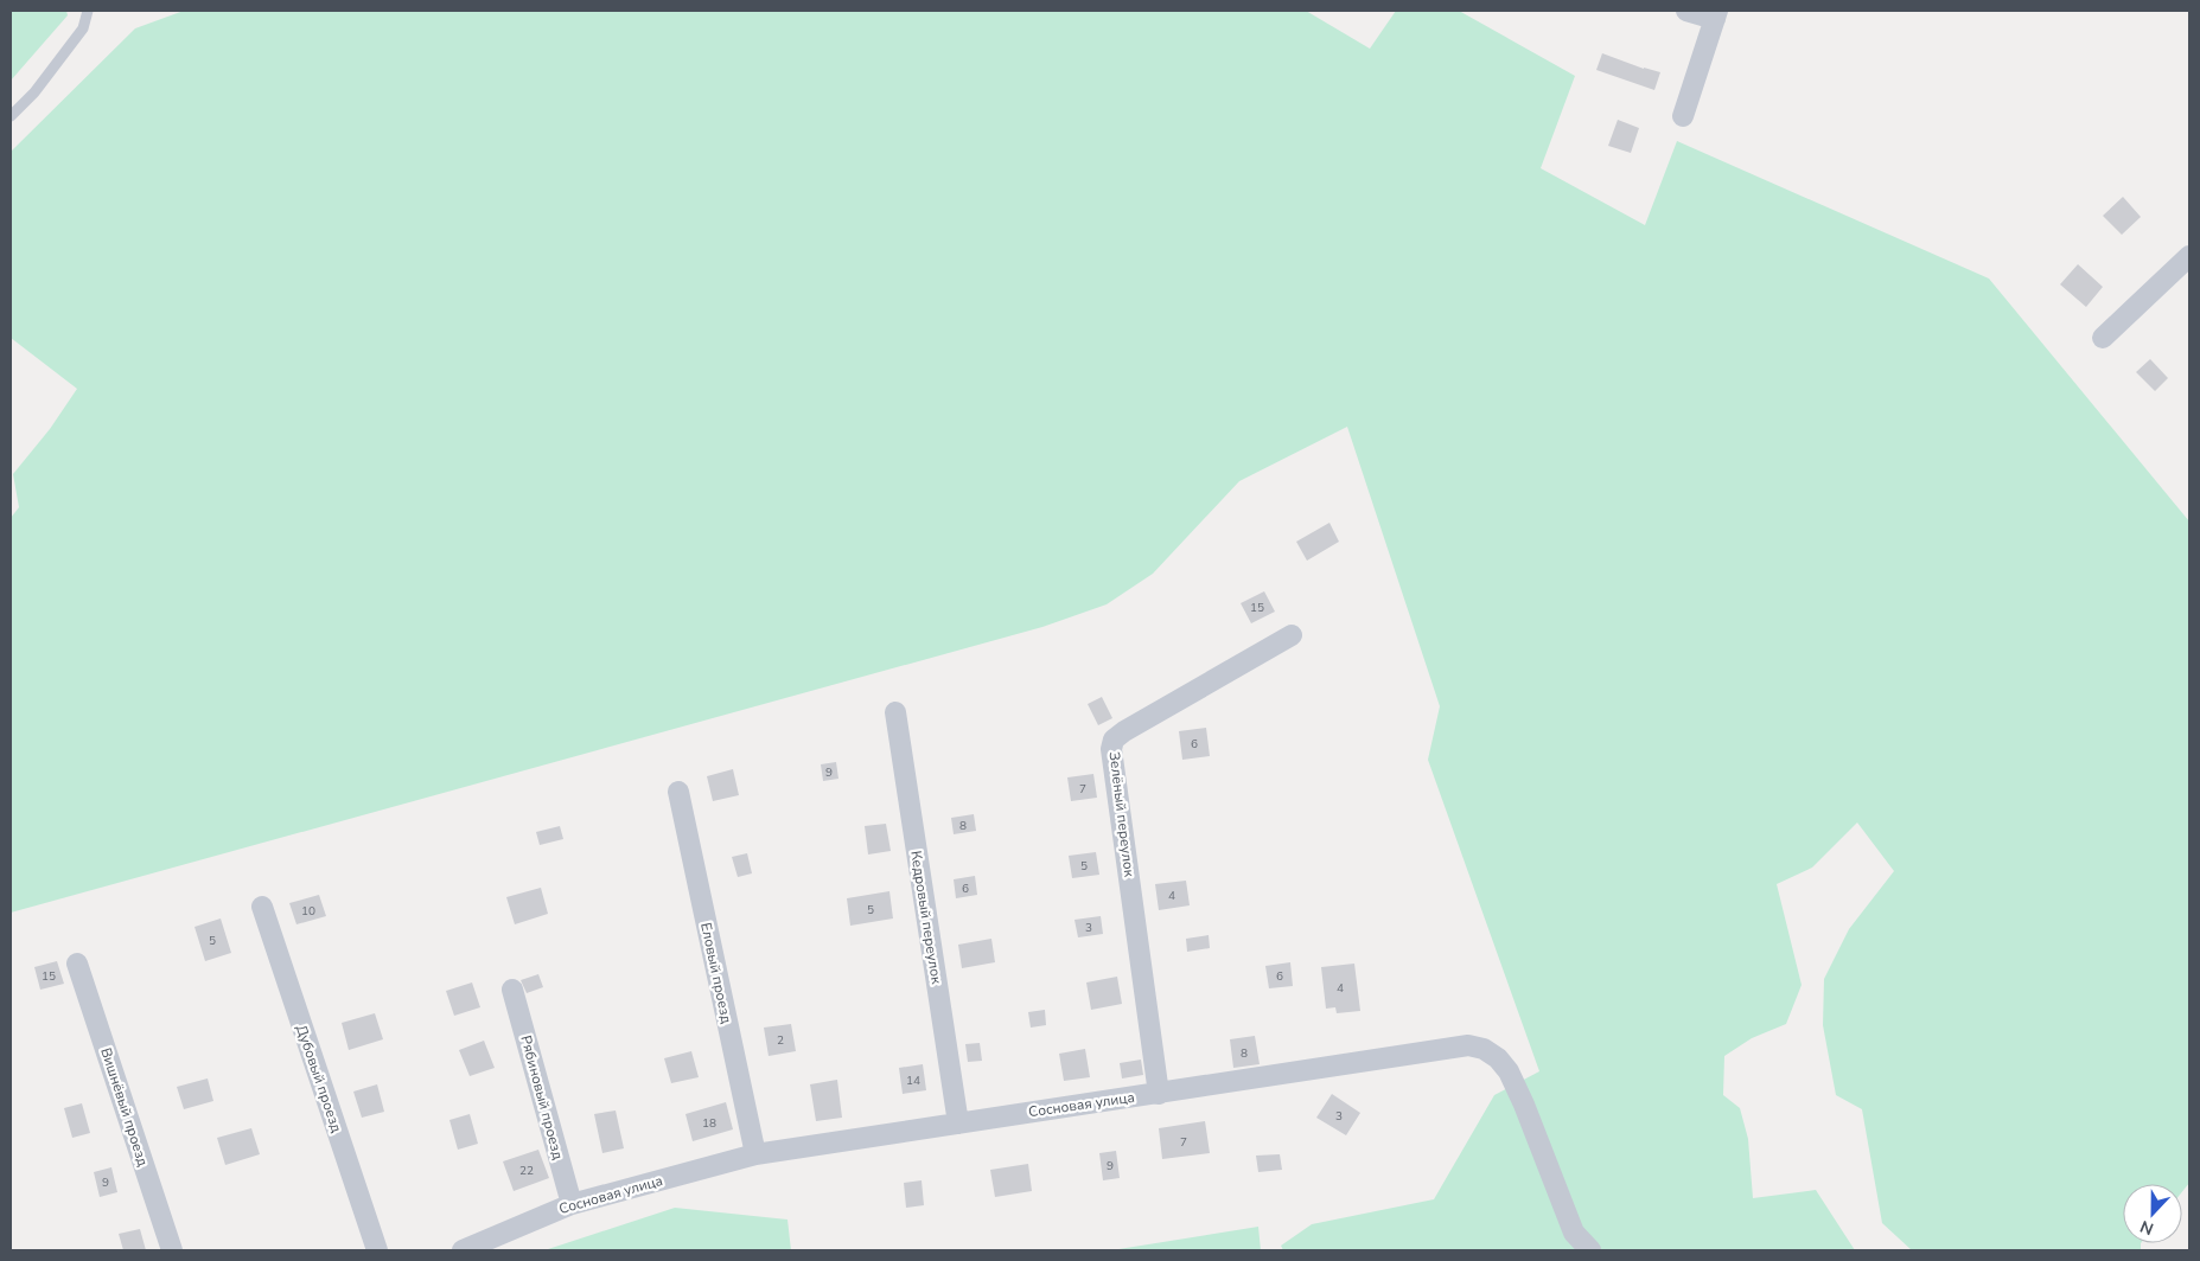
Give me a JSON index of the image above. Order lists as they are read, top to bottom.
{
  "streets": {
    "street": [
      "Зелёный переулок",
      "Кедровый переулок",
      "Еловый проезд",
      "Дубовый проезд",
      "Рябиновый проезд",
      "Сосновая улица",
      "Вишнёвый проезд"
    ]
  },
  "crossings": [
    ["Зелёный переулок", "Сосновая улица"],
    ["Кедровый переулок", "Сосновая улица"],
    ["Еловый проезд", "Сосновая улица"],
    ["Рябиновый проезд", "Сосновая улица"]
  ],
  "house_numbers": [
    "15",
    "6",
    "9",
    "7",
    "8",
    "5",
    "6",
    "4",
    "5",
    "10",
    "3",
    "5",
    "15",
    "6",
    "4",
    "2",
    "8",
    "14",
    "3",
    "18",
    "7",
    "9",
    "22",
    "9"
  ],
  "north": "bottom"
}
